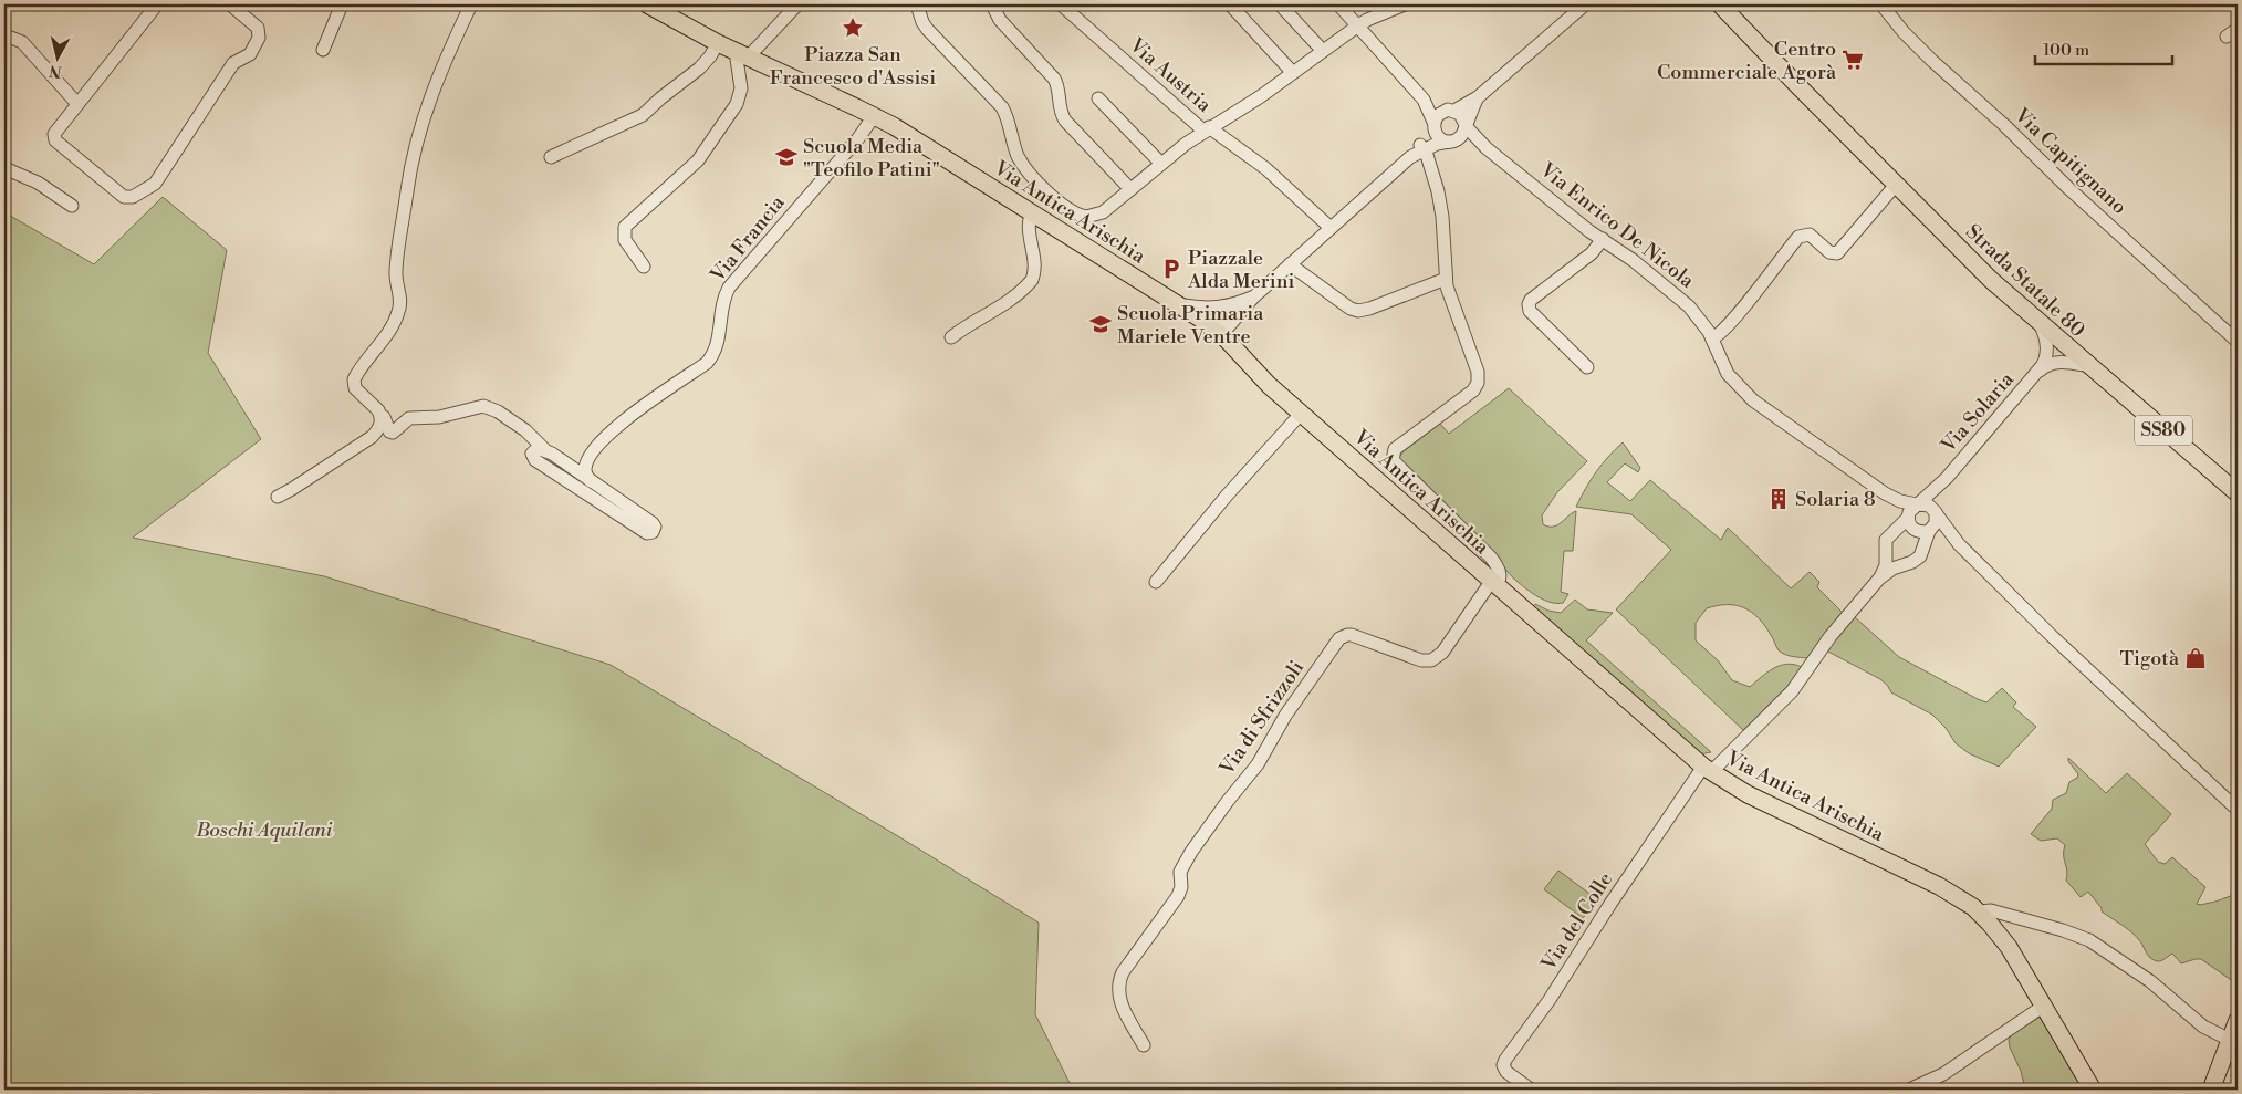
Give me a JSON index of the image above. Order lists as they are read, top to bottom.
{
  "streets": {
    "main road": ["Via Antica Arischia", "Strada Statale 80", "SS80"],
    "street": [
      "Via Austria",
      "Via Capitignano",
      "Via Enrico De Nicola",
      "Via Francia",
      "Via Solaria",
      "Via di Sfrizzoli",
      "Via del Colle"
    ]
  },
  "crossings": [
    ["Via Antica Arischia", "Via Francia"],
    ["Via Antica Arischia", "Via di Sfrizzoli"],
    ["Via Antica Arischia", "Via del Colle"],
    ["Via Enrico De Nicola", "Via Solaria"],
    ["Strada Statale 80", "Via Solaria"]
  ],
  "parks": ["Boschi Aquilani"],
  "places": {
    "place": ["Piazza San Francesco d'Assisi"],
    "supermarket": ["Centro Commerciale Agorà"],
    "school or university": ["Scuola Media \"Teofilo Patini\"", "Scuola Primaria Mariele Ventre"],
    "parking": ["Piazzale Alda Merini"],
    "building": ["Solaria 8"],
    "shop": ["Tigotà"]
  },
  "scale_bar": "100 m",
  "north": "bottom"
}
